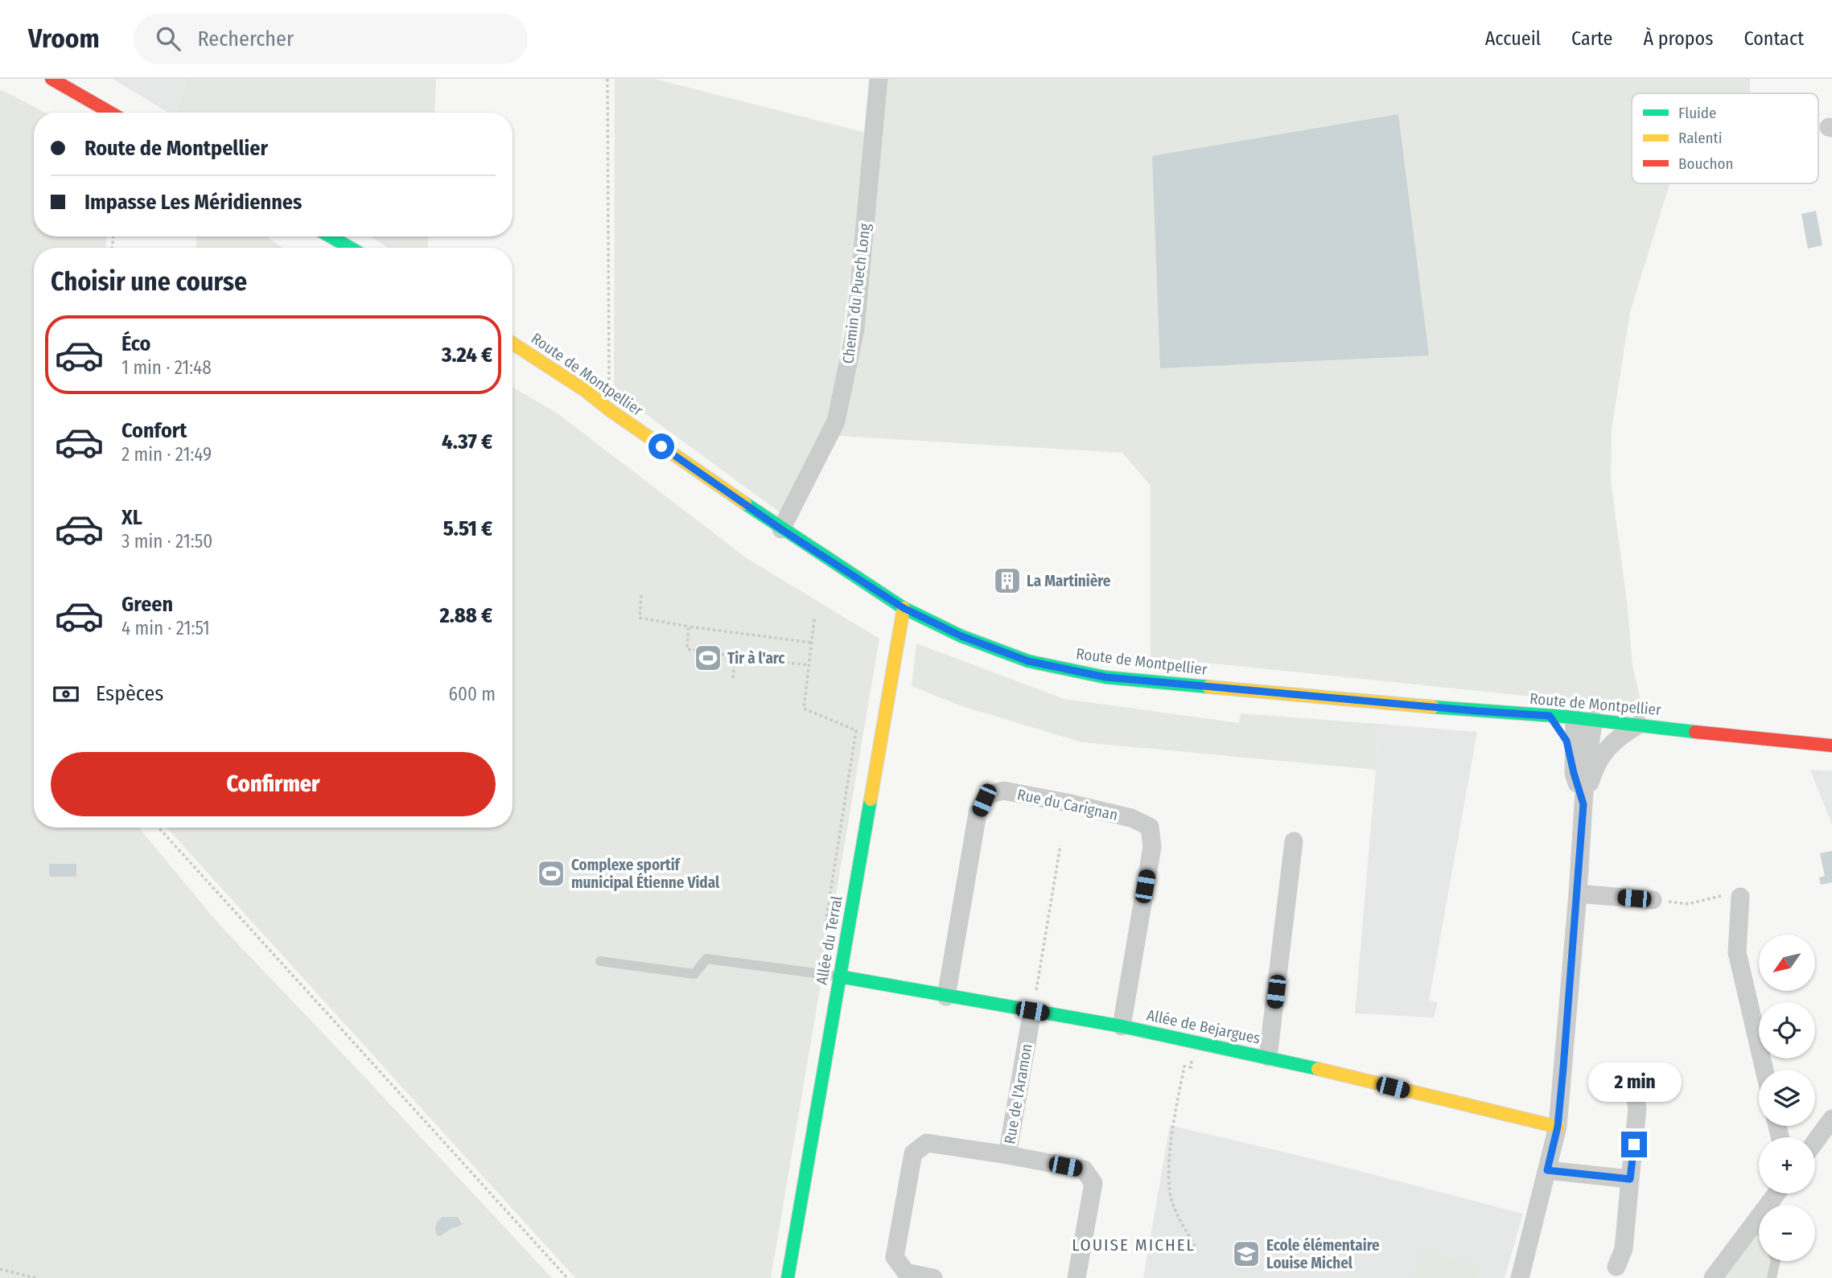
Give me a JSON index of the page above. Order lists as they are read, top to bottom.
{
  "streets": {
    "main road": ["Route de Montpellier", "Allée du Terral", "Allée de Bejargues"],
    "street": ["Chemin du Puech Long", "Rue du Carignan", "Rue de l'Aramon"]
  },
  "crossings": [
    ["Chemin du Puech Long", "Route de Montpellier"],
    ["Route de Montpellier", "Allée du Terral"],
    ["Rue du Carignan", "Allée de Bejargues"],
    ["Allée du Terral", "Allée de Bejargues"],
    ["Allée de Bejargues", "Rue de l'Aramon"]
  ],
  "districts": ["LOUISE MICHEL"],
  "places": {
    "building": ["La Martinière"],
    "sports": ["Tir à l'arc", "Complexe sportif municipal Étienne Vidal"],
    "school or university": ["Ecole élémentaire Louise Michel"]
  },
  "legend": ["Fluide", "Ralenti", "Bouchon"],
  "north": "bottom left",
  "page": {
    "header": "Vroom",
    "search": "Rechercher",
    "nav": [
      "Accueil",
      "Carte",
      "À propos",
      "Contact"
    ],
    "banner": ["Route de Montpellier", "Impasse Les Méridiennes"],
    "heading": "Choisir une course",
    "list": [
      {
        "name": "Éco",
        "note": "1 min · 21:48",
        "value": "3.24 €"
      },
      {
        "name": "Confort",
        "note": "2 min · 21:49",
        "value": "4.37 €"
      },
      {
        "name": "XL",
        "note": "3 min · 21:50",
        "value": "5.51 €"
      },
      {
        "name": "Green",
        "note": "4 min · 21:51",
        "value": "2.88 €"
      }
    ],
    "pay": ["Espèces", "600 m"],
    "buttons": "Confirmer",
    "map_buttons": ["+", "−"],
    "bubble": "2 min"
  }
}
